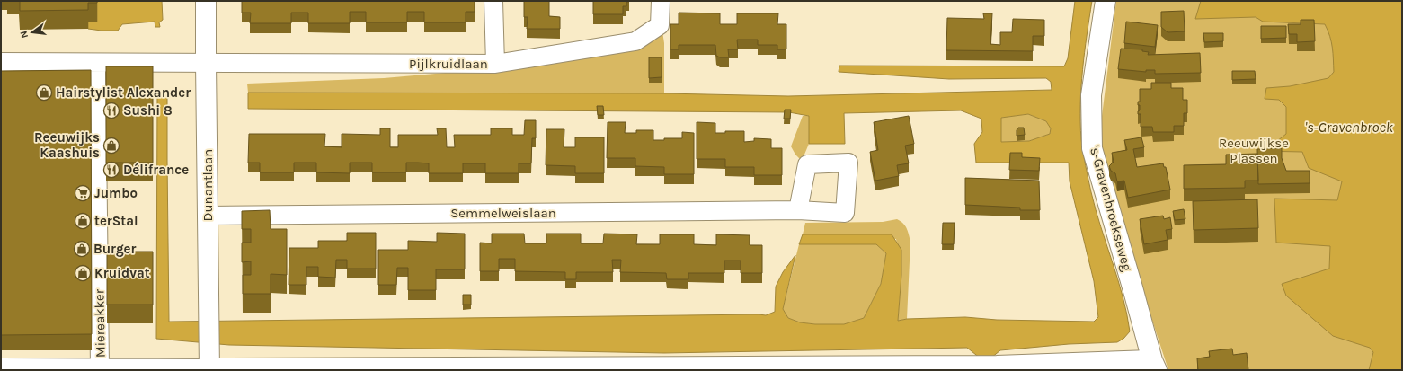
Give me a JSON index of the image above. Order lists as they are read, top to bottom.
{
  "streets": {
    "street": [
      "Pijlkruidlaan",
      "Dunantlaan",
      "'s-Gravenbroekseweg",
      "Semmelweislaan",
      "Miereakker"
    ]
  },
  "crossings": [
    ["Pijlkruidlaan", "Dunantlaan"],
    ["Dunantlaan", "Semmelweislaan"],
    ["Dunantlaan", "Miereakker"]
  ],
  "water": ["'s-Gravenbroek"],
  "parks": ["Reeuwijkse Plassen"],
  "places": {
    "shop": [
      "Hairstylist Alexander",
      "Reeuwijks Kaashuis",
      "terStal",
      "Burger",
      "Kruidvat"
    ],
    "restaurant": ["Sushi 8", "Délifrance"],
    "supermarket": ["Jumbo"]
  },
  "north": "left"
}
